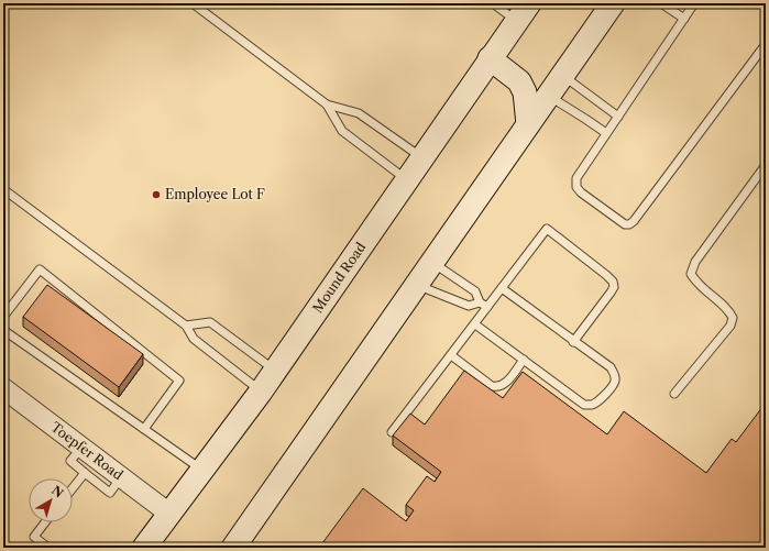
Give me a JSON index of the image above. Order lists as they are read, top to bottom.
{
  "streets": {
    "main road": ["Mound Road"],
    "street": ["Toepfer Road"]
  },
  "crossings": [
    ["Mound Road", "Toepfer Road"]
  ],
  "places": ["Employee Lot F"],
  "north": "top right"
}
